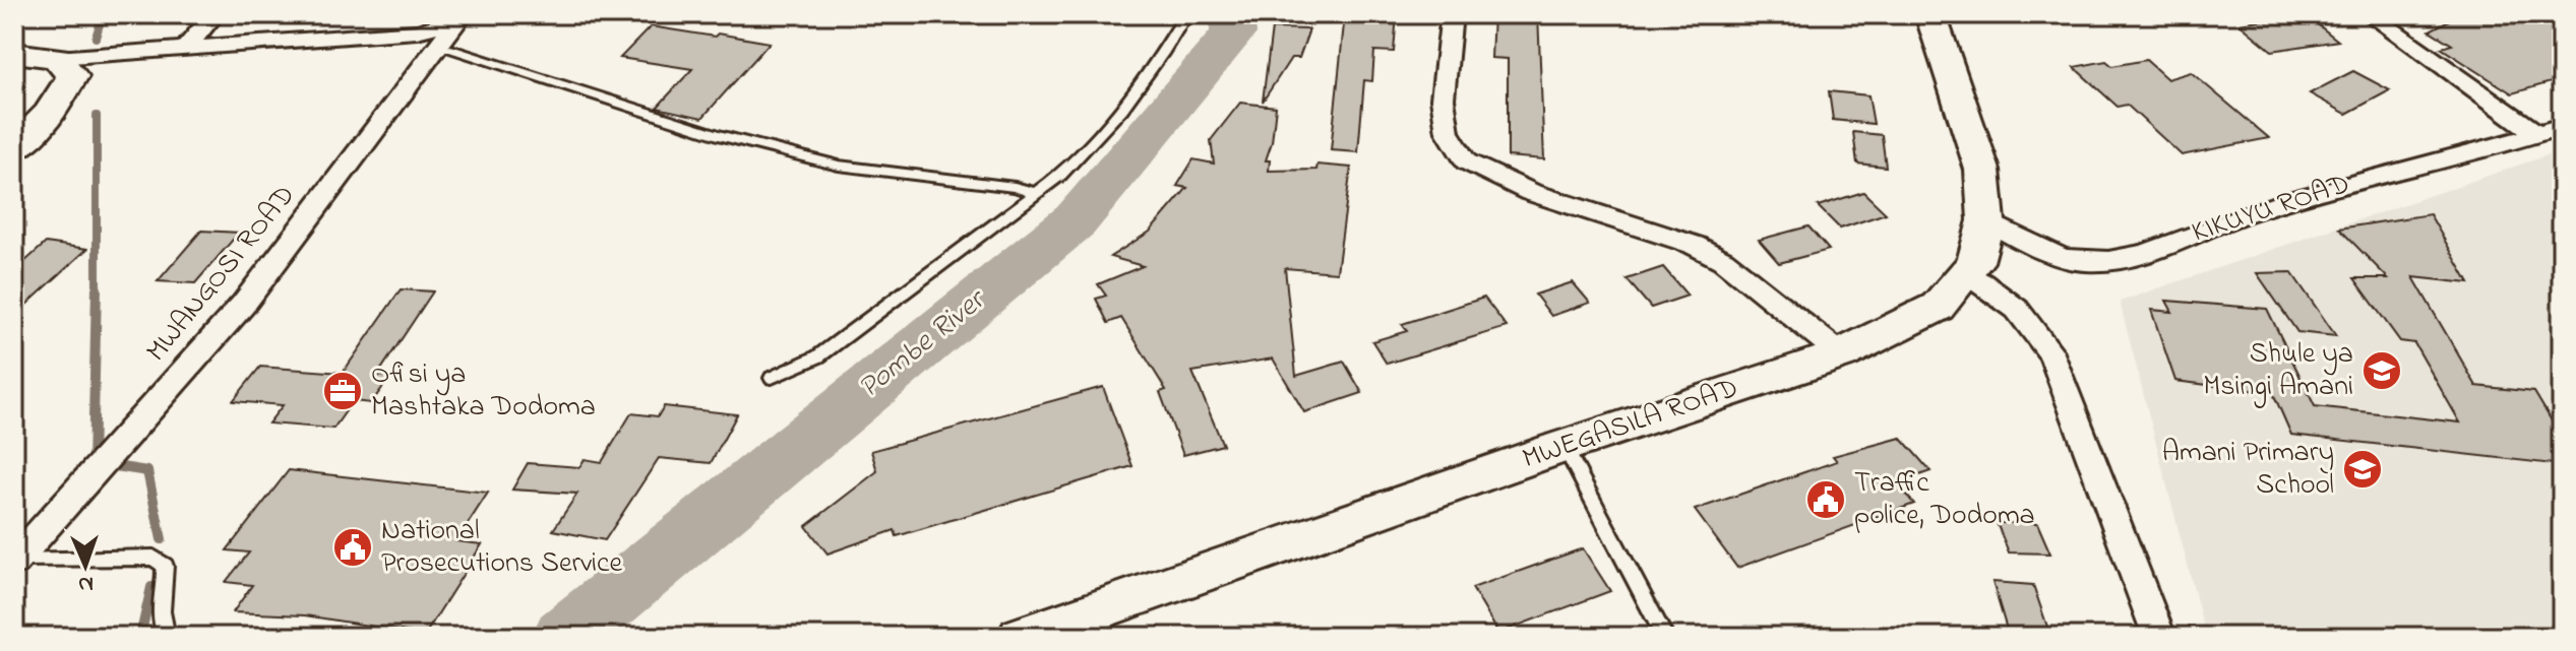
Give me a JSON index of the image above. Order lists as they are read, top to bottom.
{
  "streets": {
    "street": ["KIKUYU ROAD", "MWANGOSI ROAD", "MWEGASILA ROAD"]
  },
  "crossings": [
    ["KIKUYU ROAD", "MWEGASILA ROAD"]
  ],
  "water": ["Pombe River"],
  "places": {
    "school or university": ["Shule ya Msingi Amani", "Amani Primary School"],
    "office": ["Ofisi ya Mashtaka Dodoma"],
    "public building": ["Traffic police, Dodoma", "National Prosecutions Service"]
  },
  "north": "bottom"
}
